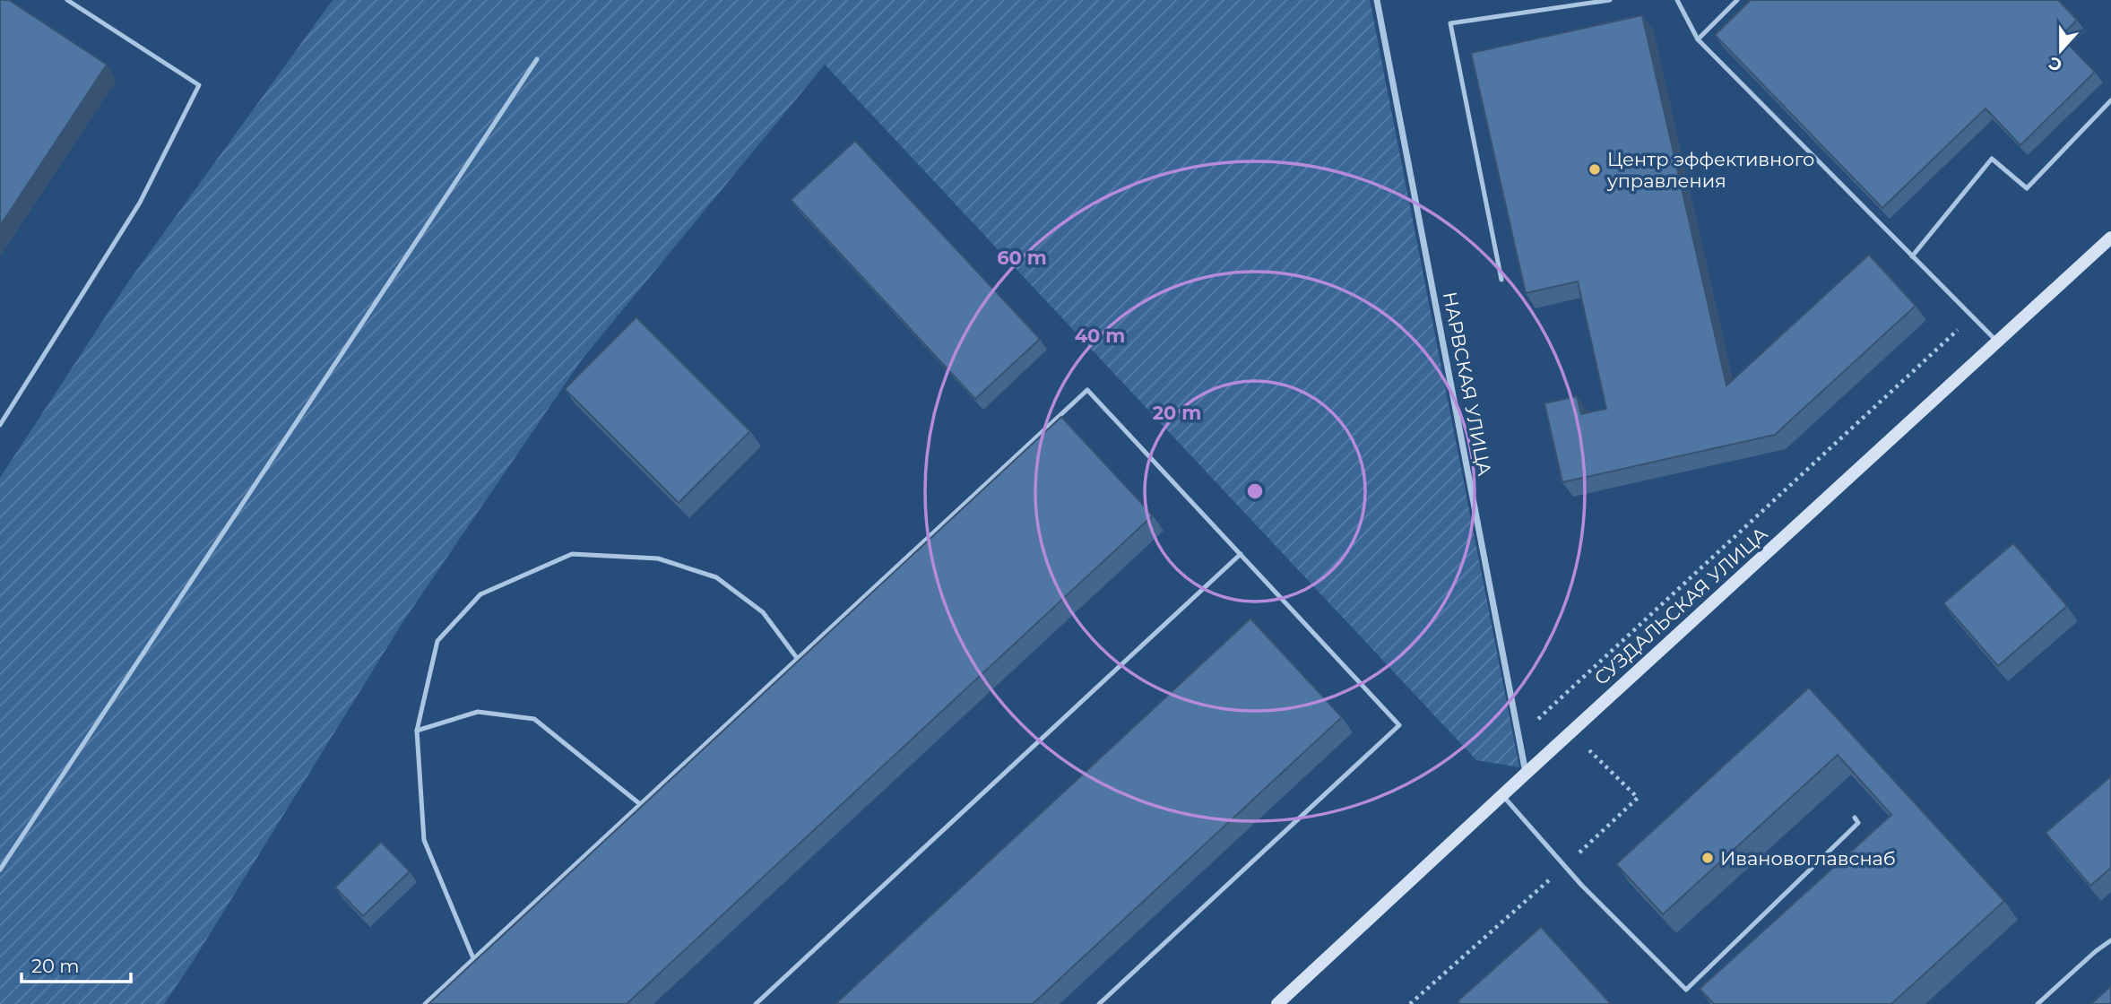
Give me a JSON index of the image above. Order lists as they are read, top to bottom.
{
  "streets": {
    "main road": ["СУЗДАЛЬСКАЯ УЛИЦА"],
    "street": ["НАРВСКАЯ УЛИЦА"]
  },
  "crossings": [
    ["НАРВСКАЯ УЛИЦА", "СУЗДАЛЬСКАЯ УЛИЦА"]
  ],
  "places": ["Центр эффективного управления", "Ивановоглавснаб"],
  "scale_bar": "20 m",
  "north": "bottom",
  "rings": ["60 m", "40 m", "20 m"]
}
